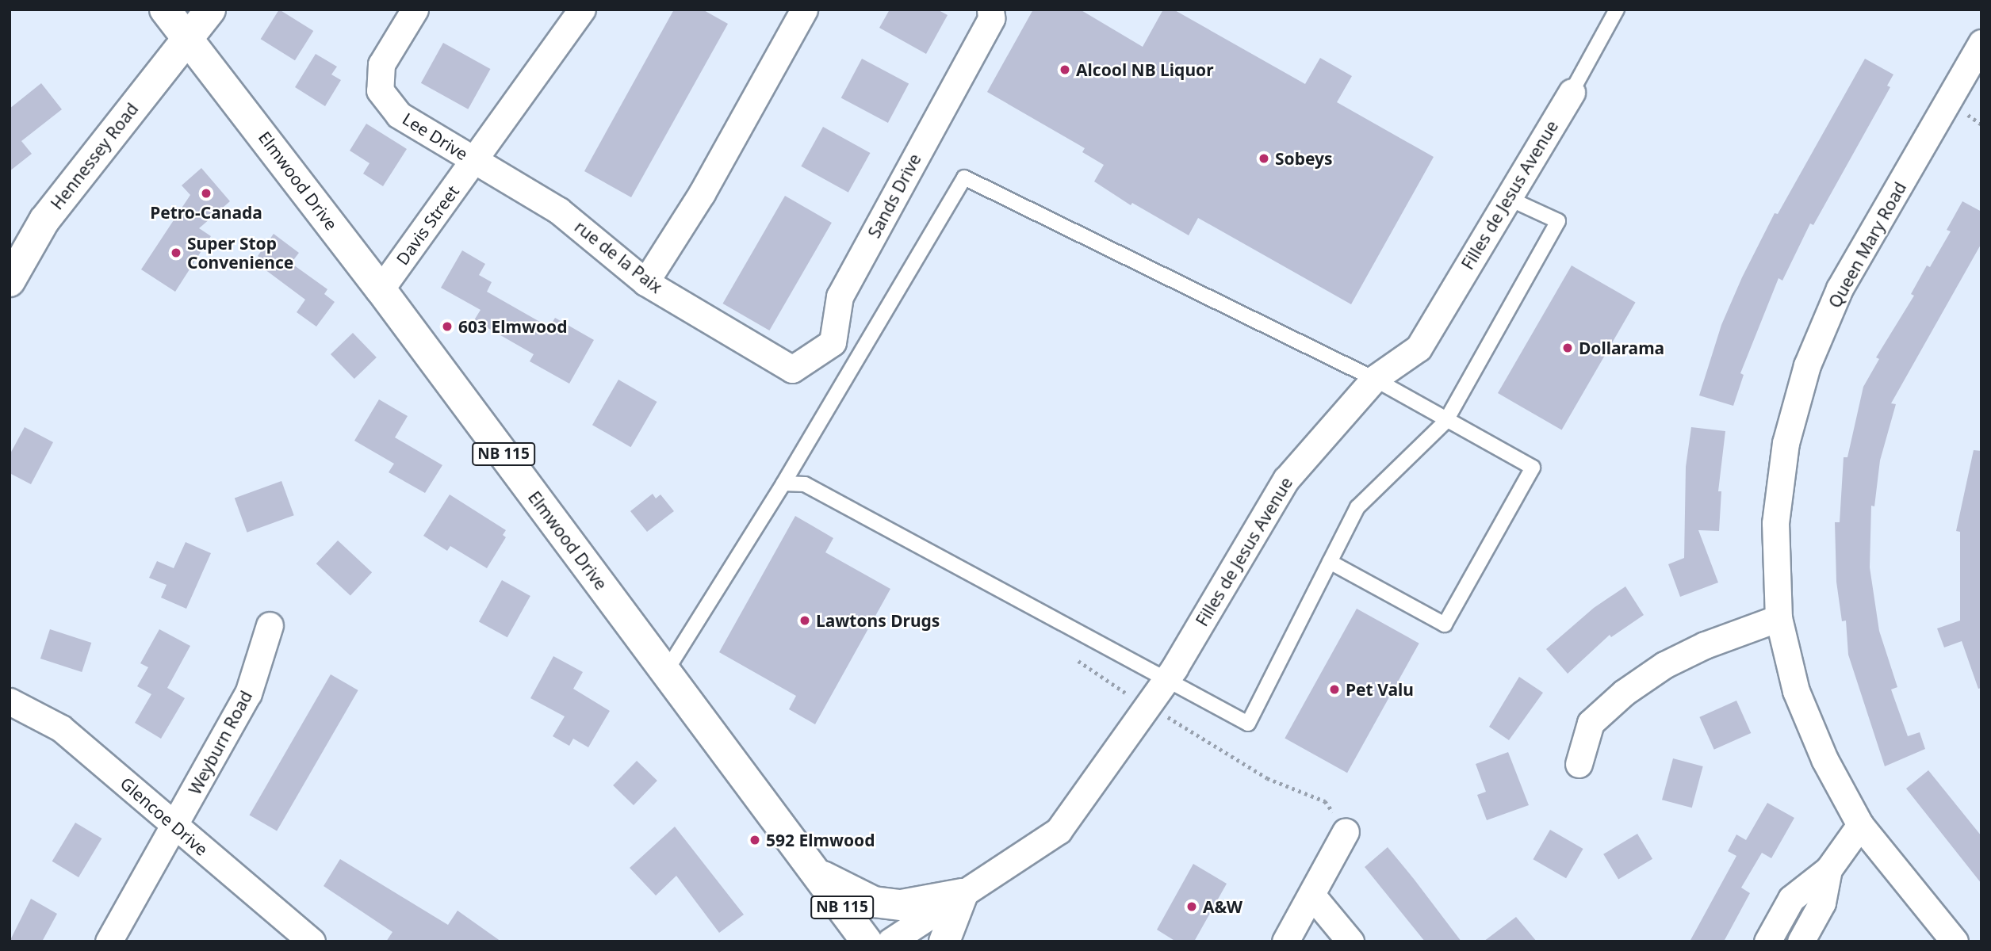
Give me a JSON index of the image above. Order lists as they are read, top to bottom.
{
  "streets": {
    "main road": ["Hennessey Road", "Elmwood Drive", "NB 115"],
    "street": [
      "Lee Drive",
      "Filles de Jesus Avenue",
      "Sands Drive",
      "Davis Street",
      "Queen Mary Road",
      "rue de la Paix",
      "Weyburn Road",
      "Glencoe Drive"
    ]
  },
  "crossings": [
    ["Lee Drive", "Davis Street"],
    ["Lee Drive", "rue de la Paix"],
    ["Hennessey Road", "Elmwood Drive"],
    ["Elmwood Drive", "Davis Street"],
    ["Sands Drive", "rue de la Paix"],
    ["Davis Street", "rue de la Paix"],
    ["Weyburn Road", "Glencoe Drive"]
  ],
  "places": [
    "Alcool NB Liquor",
    "Sobeys",
    "Petro-Canada",
    "Super Stop Convenience",
    "603 Elmwood",
    "Dollarama",
    "Lawtons Drugs",
    "Pet Valu",
    "592 Elmwood",
    "A&W"
  ]
}
